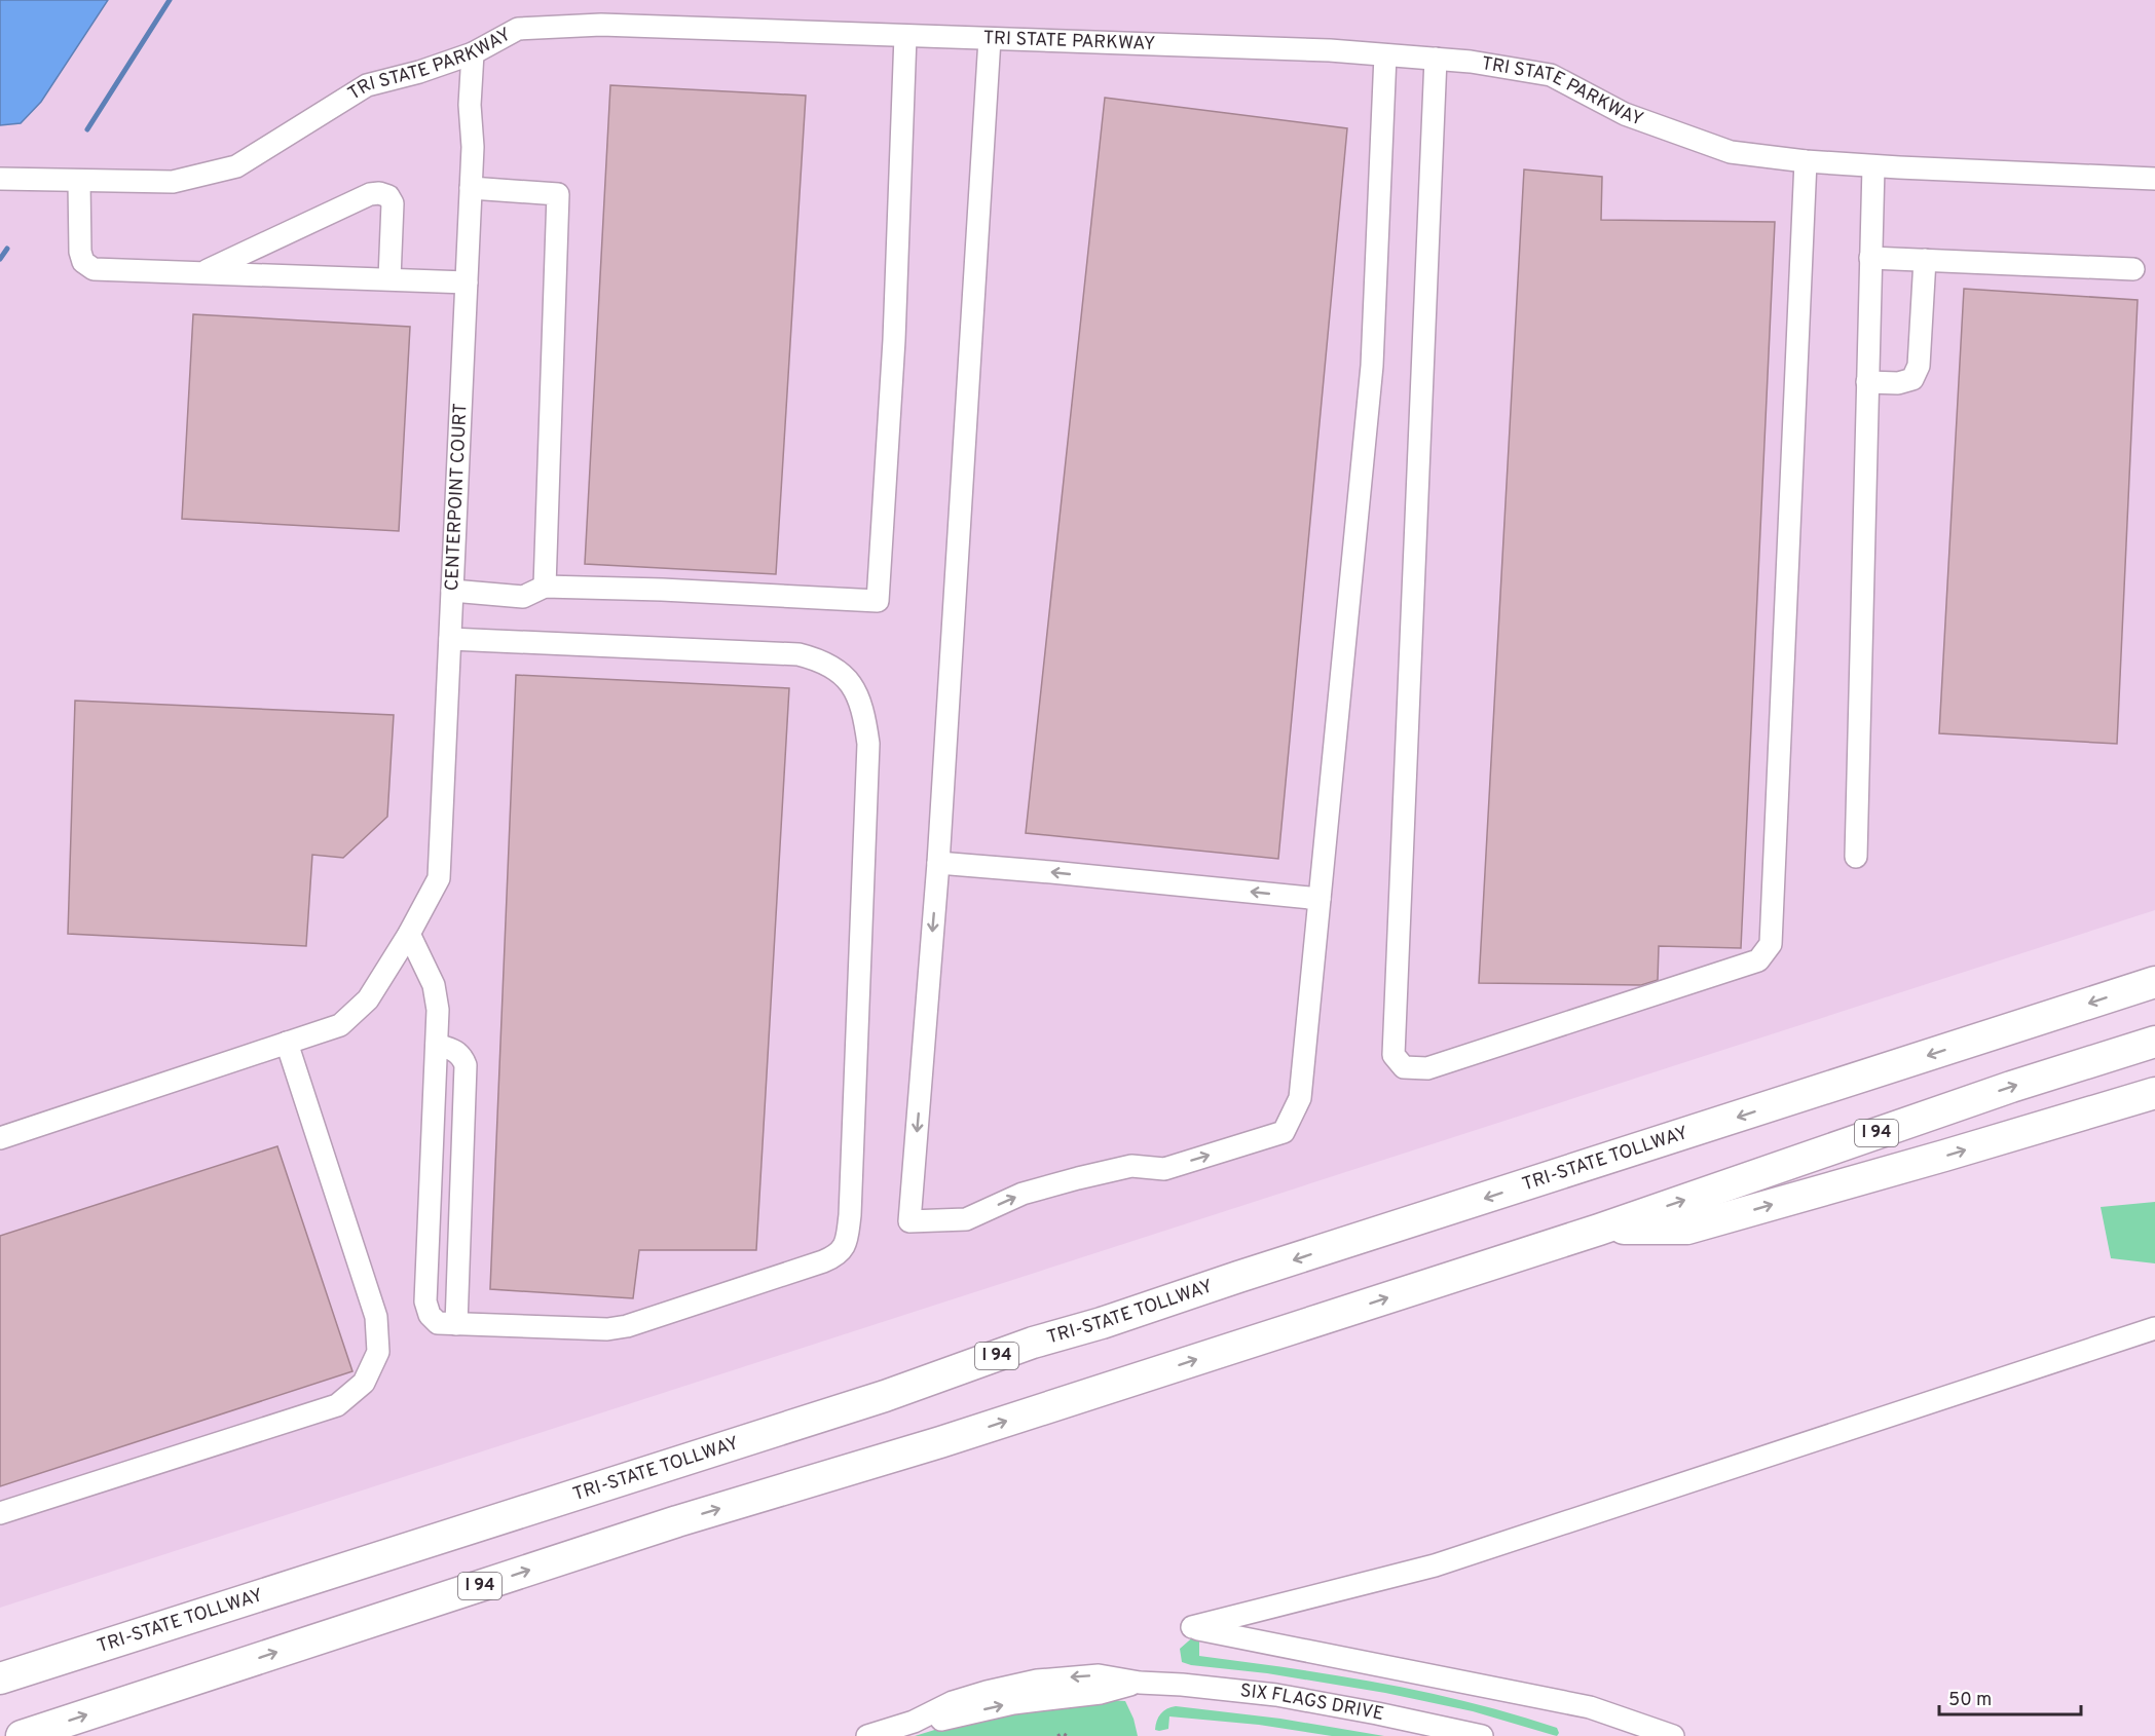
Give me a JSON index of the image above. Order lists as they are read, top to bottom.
{
  "streets": {
    "highway": ["I 94", "TRI-STATE TOLLWAY"],
    "street": ["TRI STATE PARKWAY", "CENTERPOINT COURT", "SIX FLAGS DRIVE"]
  },
  "crossings": [
    ["TRI STATE PARKWAY", "CENTERPOINT COURT"]
  ],
  "scale_bar": "50 m"
}
